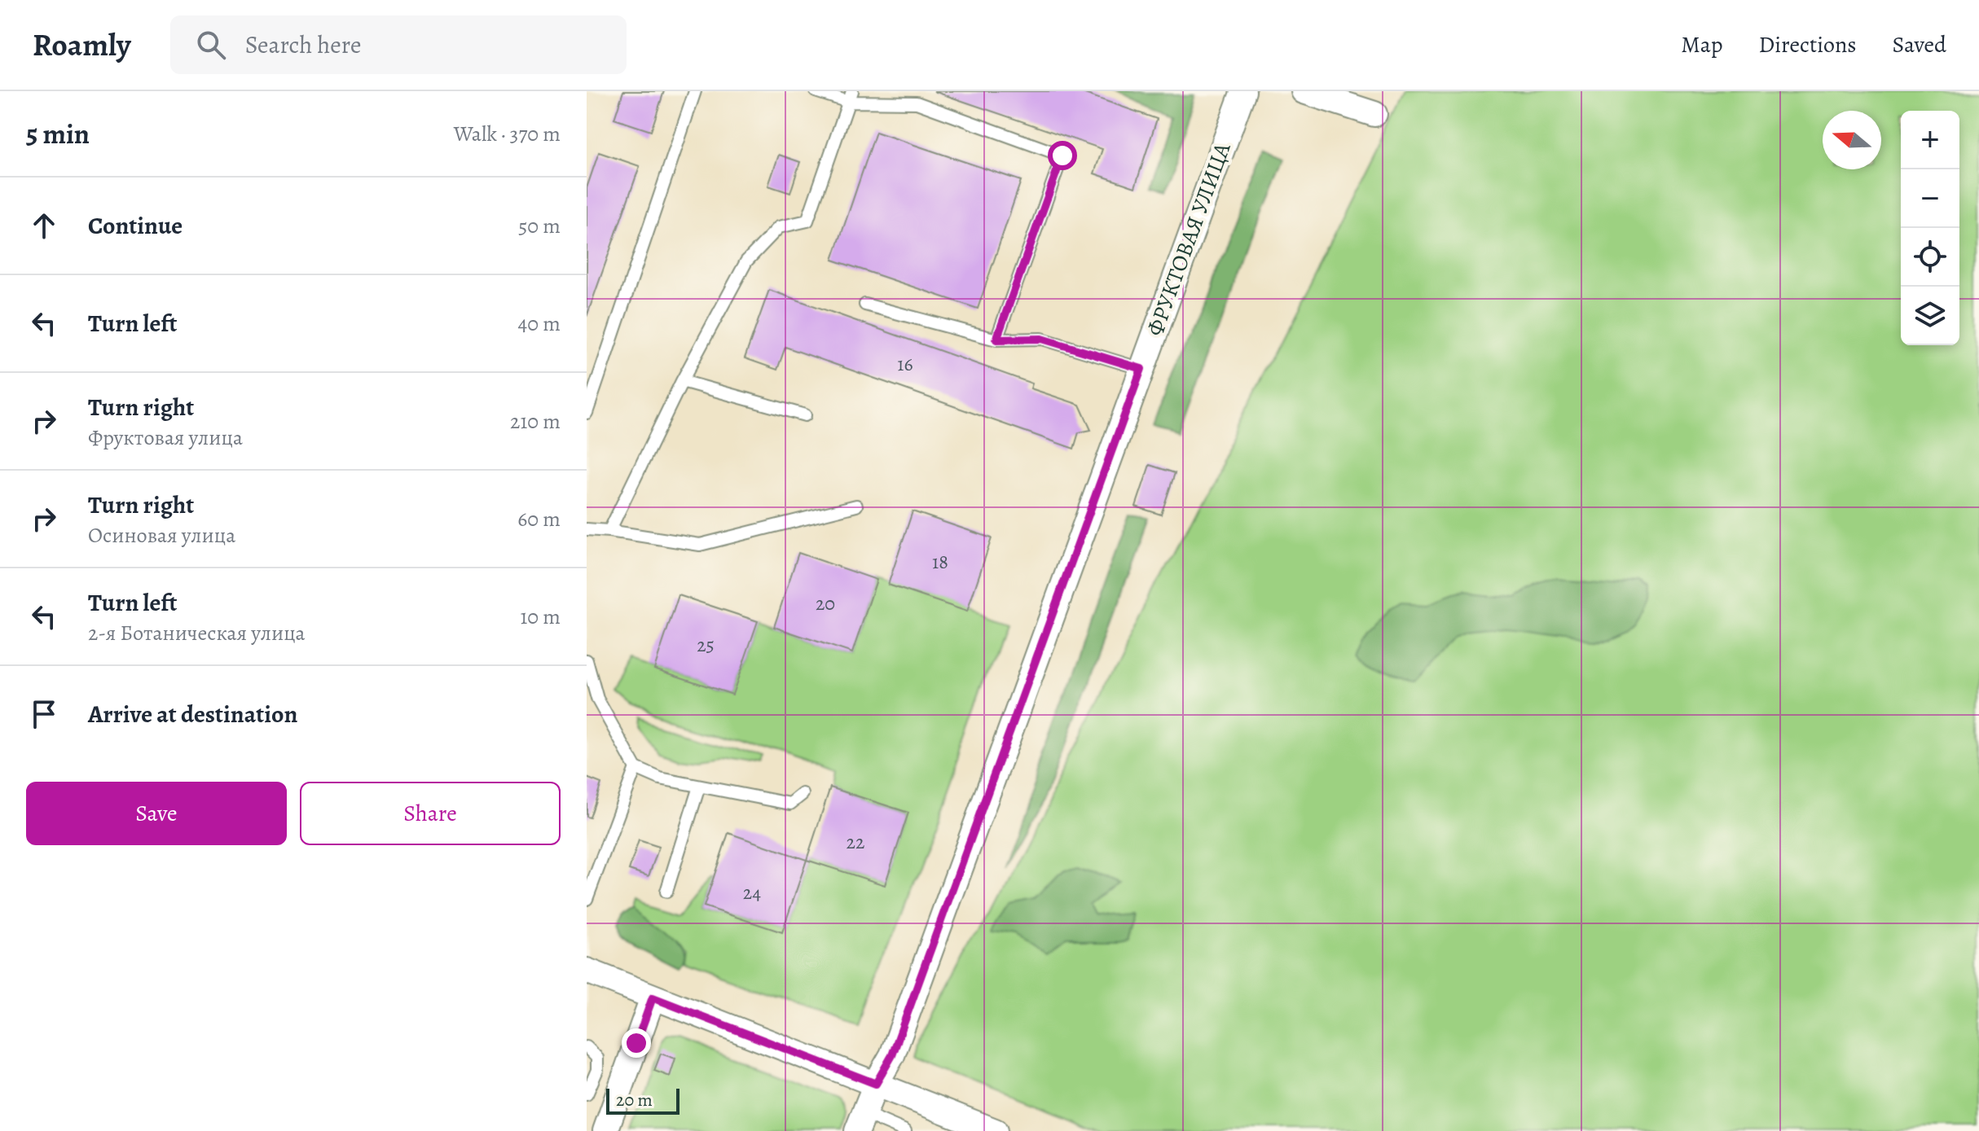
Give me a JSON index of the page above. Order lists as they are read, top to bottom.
{
  "streets": {
    "street": ["ФРУКТОВАЯ УЛИЦА"]
  },
  "house_numbers": [
    "16",
    "18",
    "20",
    "25",
    "22",
    "24"
  ],
  "scale_bar": "20 m",
  "north": "left",
  "page": {
    "header": "Roamly",
    "search": "Search here",
    "nav": ["Map", "Directions", "Saved"],
    "heading": ["5 min", "Walk · 370 m"],
    "map_buttons": ["+", "−"],
    "list": [
      ["Continue", "50 m"],
      ["Turn left", "40 m"],
      ["Turn right", "Фруктовая улица", "210 m"],
      ["Turn right", "Осиновая улица", "60 m"],
      ["Turn left", "2-я Ботаническая улица", "10 m"],
      "Arrive at destination"
    ],
    "buttons": ["Save", "Share"],
    "scale": "20 m"
  }
}
